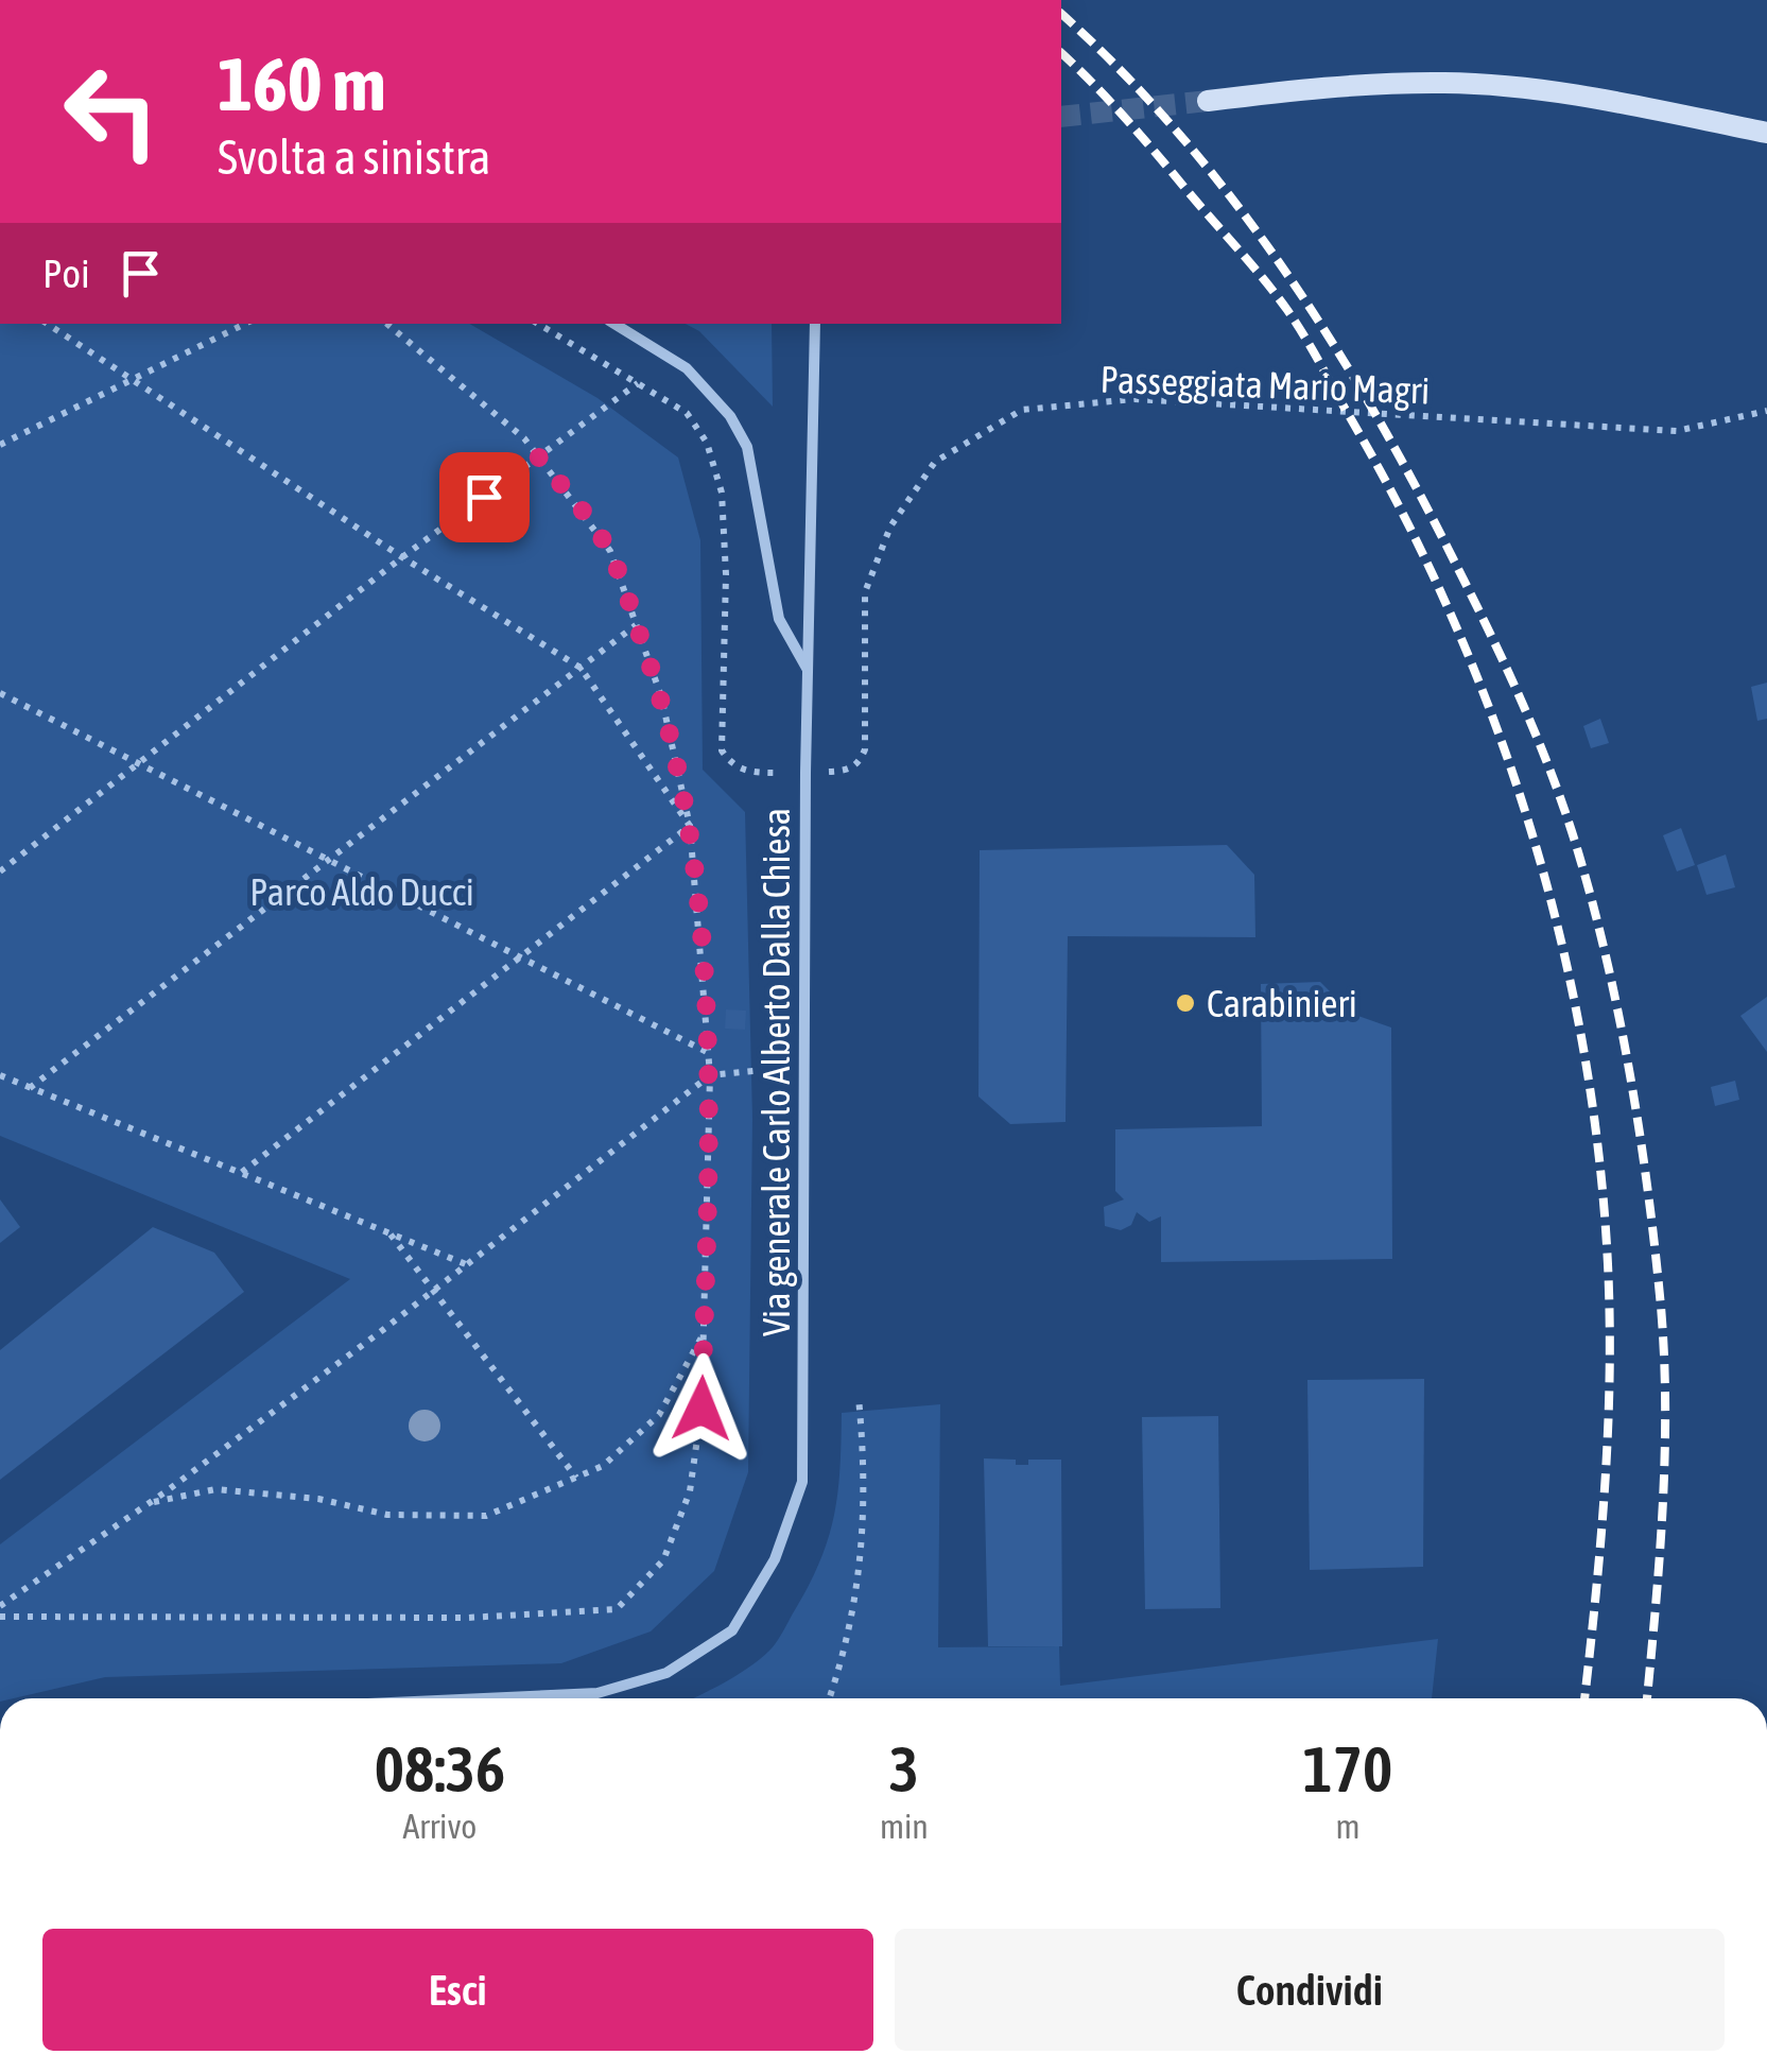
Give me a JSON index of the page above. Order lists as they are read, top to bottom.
{
  "streets": {
    "street": ["Via generale Carlo Alberto Dalla Chiesa"],
    "path": ["Passeggiata Mario Magri"]
  },
  "parks": ["Parco Aldo Ducci"],
  "places": ["Carabinieri"],
  "page": {
    "turn": ["160 m", "Svolta a sinistra"],
    "then": "Poi",
    "eta": [
      "08:36",
      "Arrivo",
      "3",
      "min",
      "170",
      "m"
    ],
    "buttons": ["Esci", "Condividi"]
  }
}
